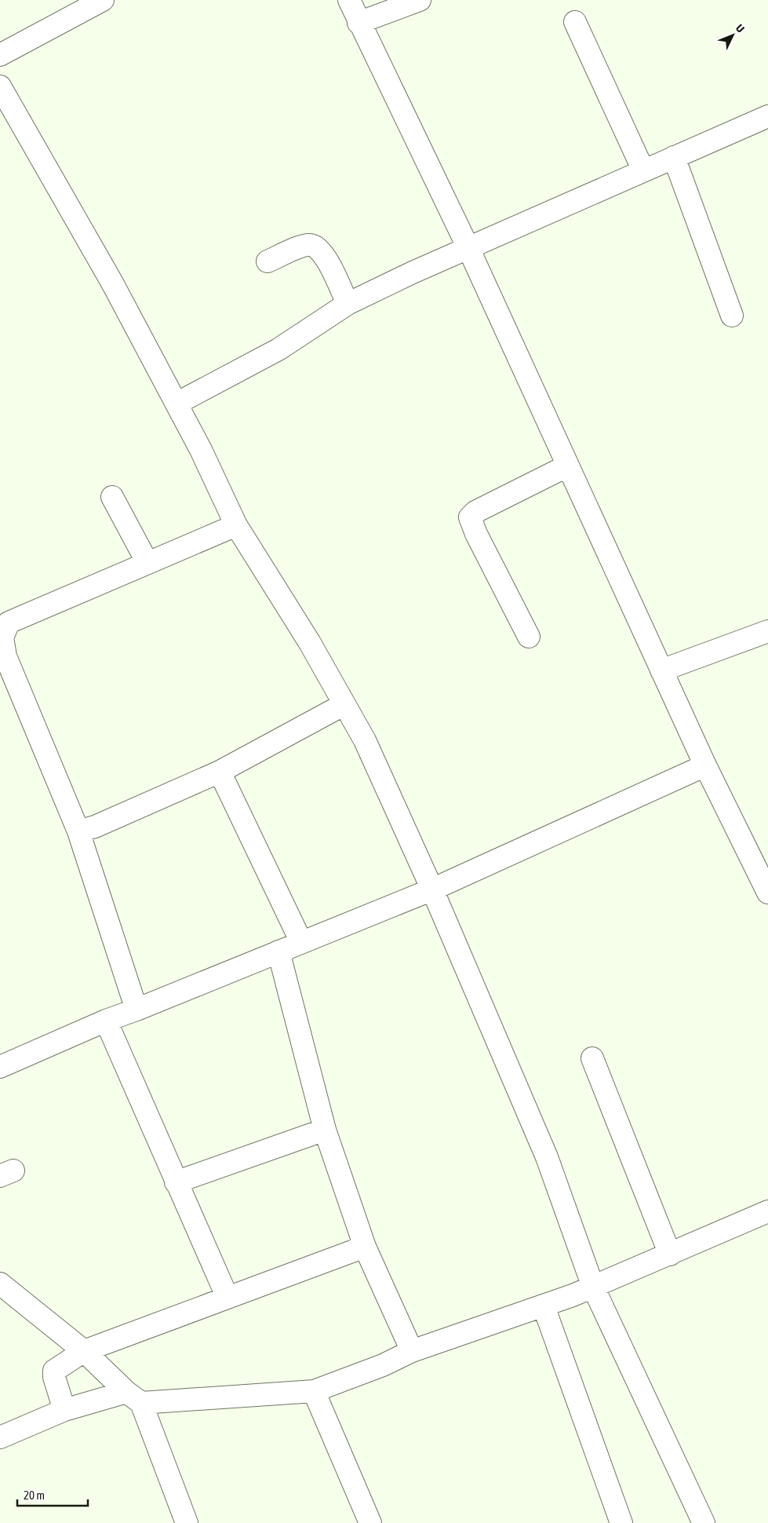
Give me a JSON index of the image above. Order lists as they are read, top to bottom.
{
  "scale_bar": "20 m",
  "north": "top right"
}
